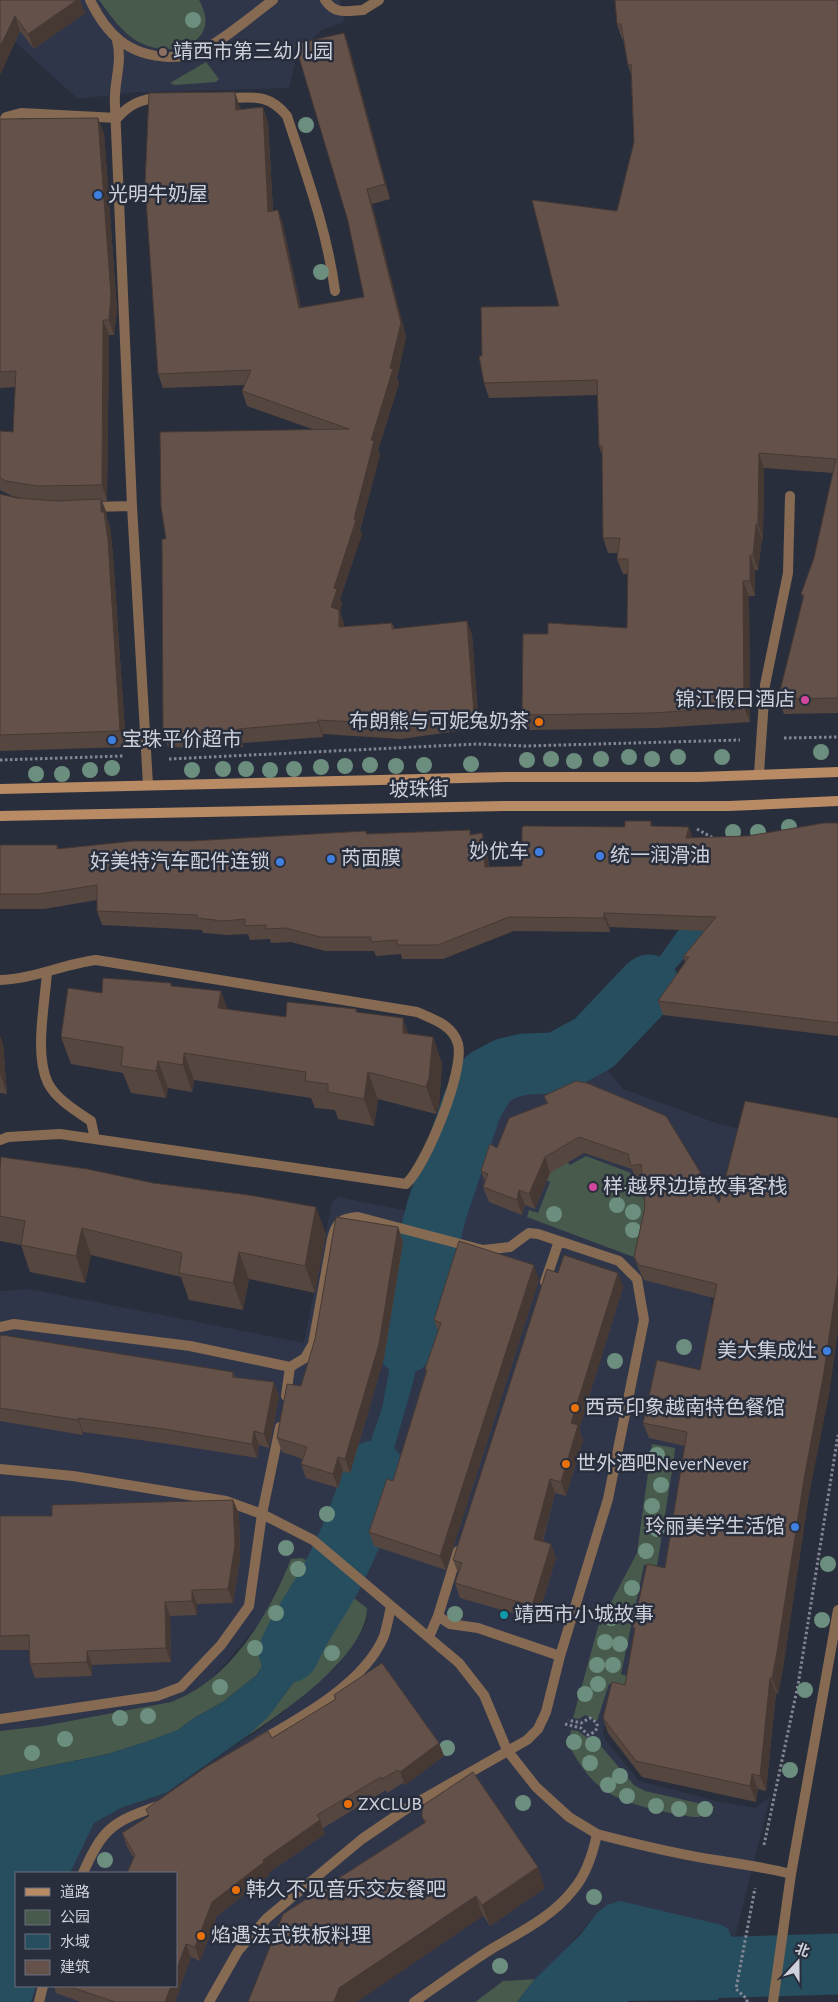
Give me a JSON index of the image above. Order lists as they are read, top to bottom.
{
  "streets": {
    "main road": ["坡珠街"]
  },
  "places": [
    "靖西市第三幼儿园",
    "光明牛奶屋",
    "锦江假日酒店",
    "布朗熊与可妮兔奶茶",
    "宝珠平价超市",
    "妙优车",
    "统一润滑油",
    "芮面膜",
    "好美特汽车配件连锁",
    "样·越界边境故事客栈",
    "美大集成灶",
    "西贡印象越南特色餐馆",
    "世外酒吧NeverNever",
    "玲丽美学生活馆",
    "靖西市小城故事",
    "ZXCLUB",
    "韩久不见音乐交友餐吧",
    "焰遇法式铁板料理"
  ],
  "legend": [
    "道路",
    "公园",
    "水域",
    "建筑"
  ],
  "north": "top"
}
